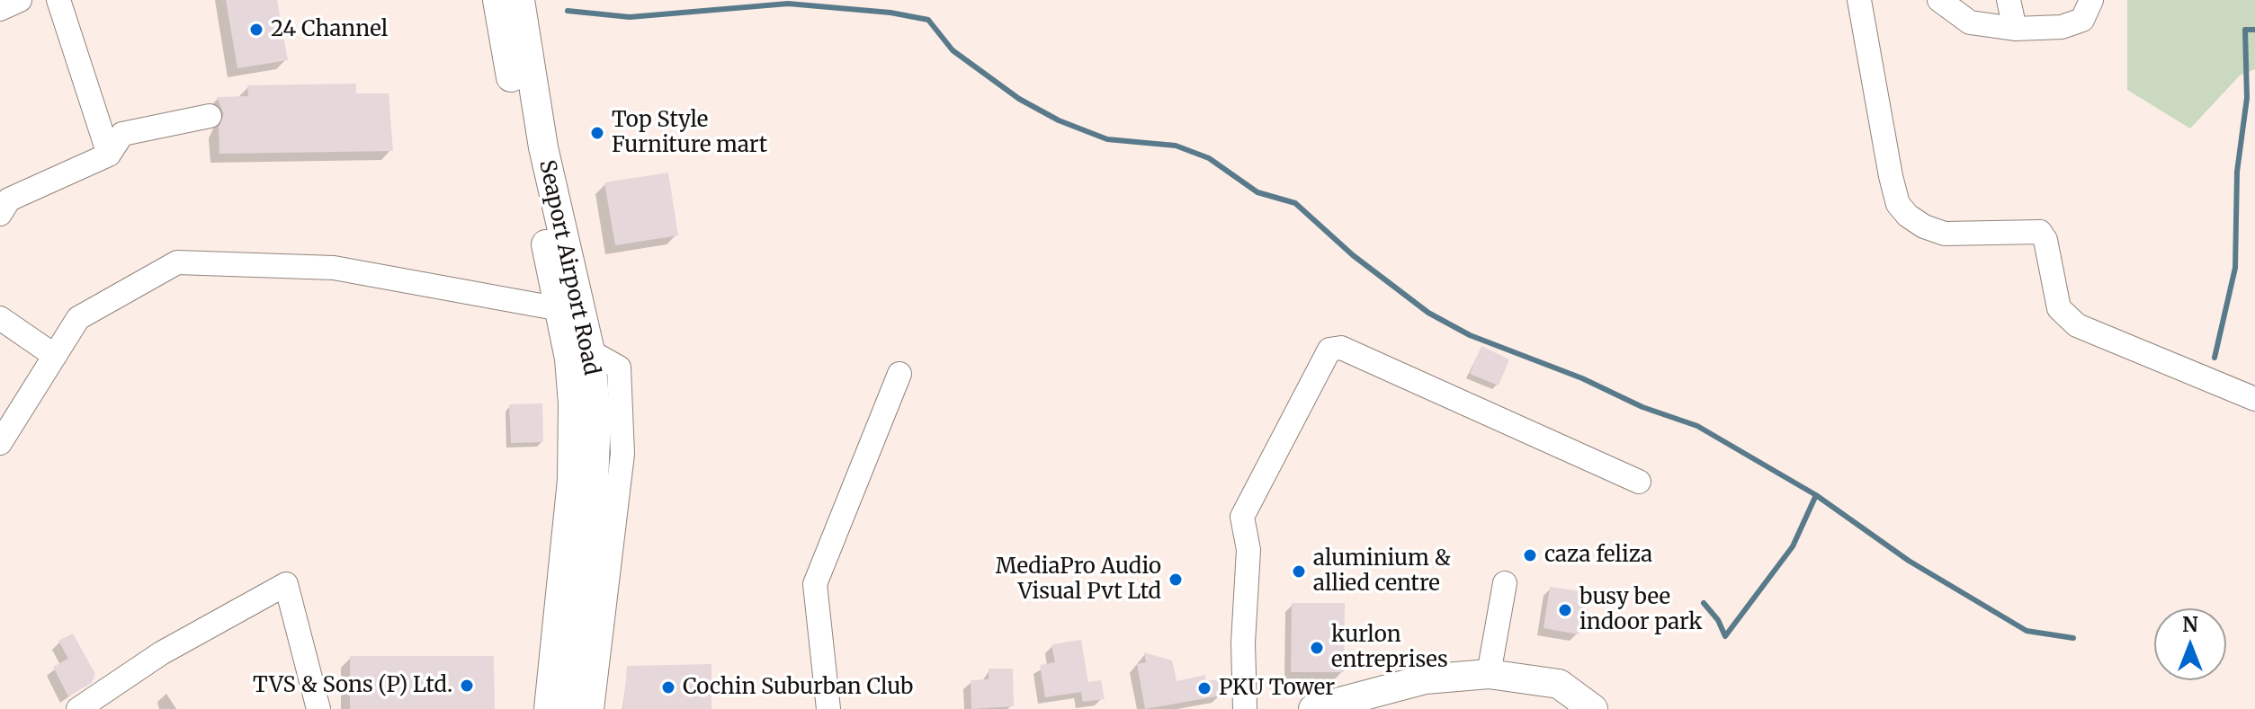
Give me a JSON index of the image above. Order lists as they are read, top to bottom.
{
  "streets": {
    "main road": ["Seaport Airport Road"]
  },
  "places": [
    "24 Channel",
    "Top Style Furniture mart",
    "caza feliza",
    "aluminium & allied centre",
    "MediaPro Audio Visual Pvt Ltd",
    "busy bee indoor park",
    "kurlon entreprises",
    "TVS & Sons (P) Ltd.",
    "Cochin Suburban Club",
    "PKU Tower"
  ],
  "north": "top"
}
